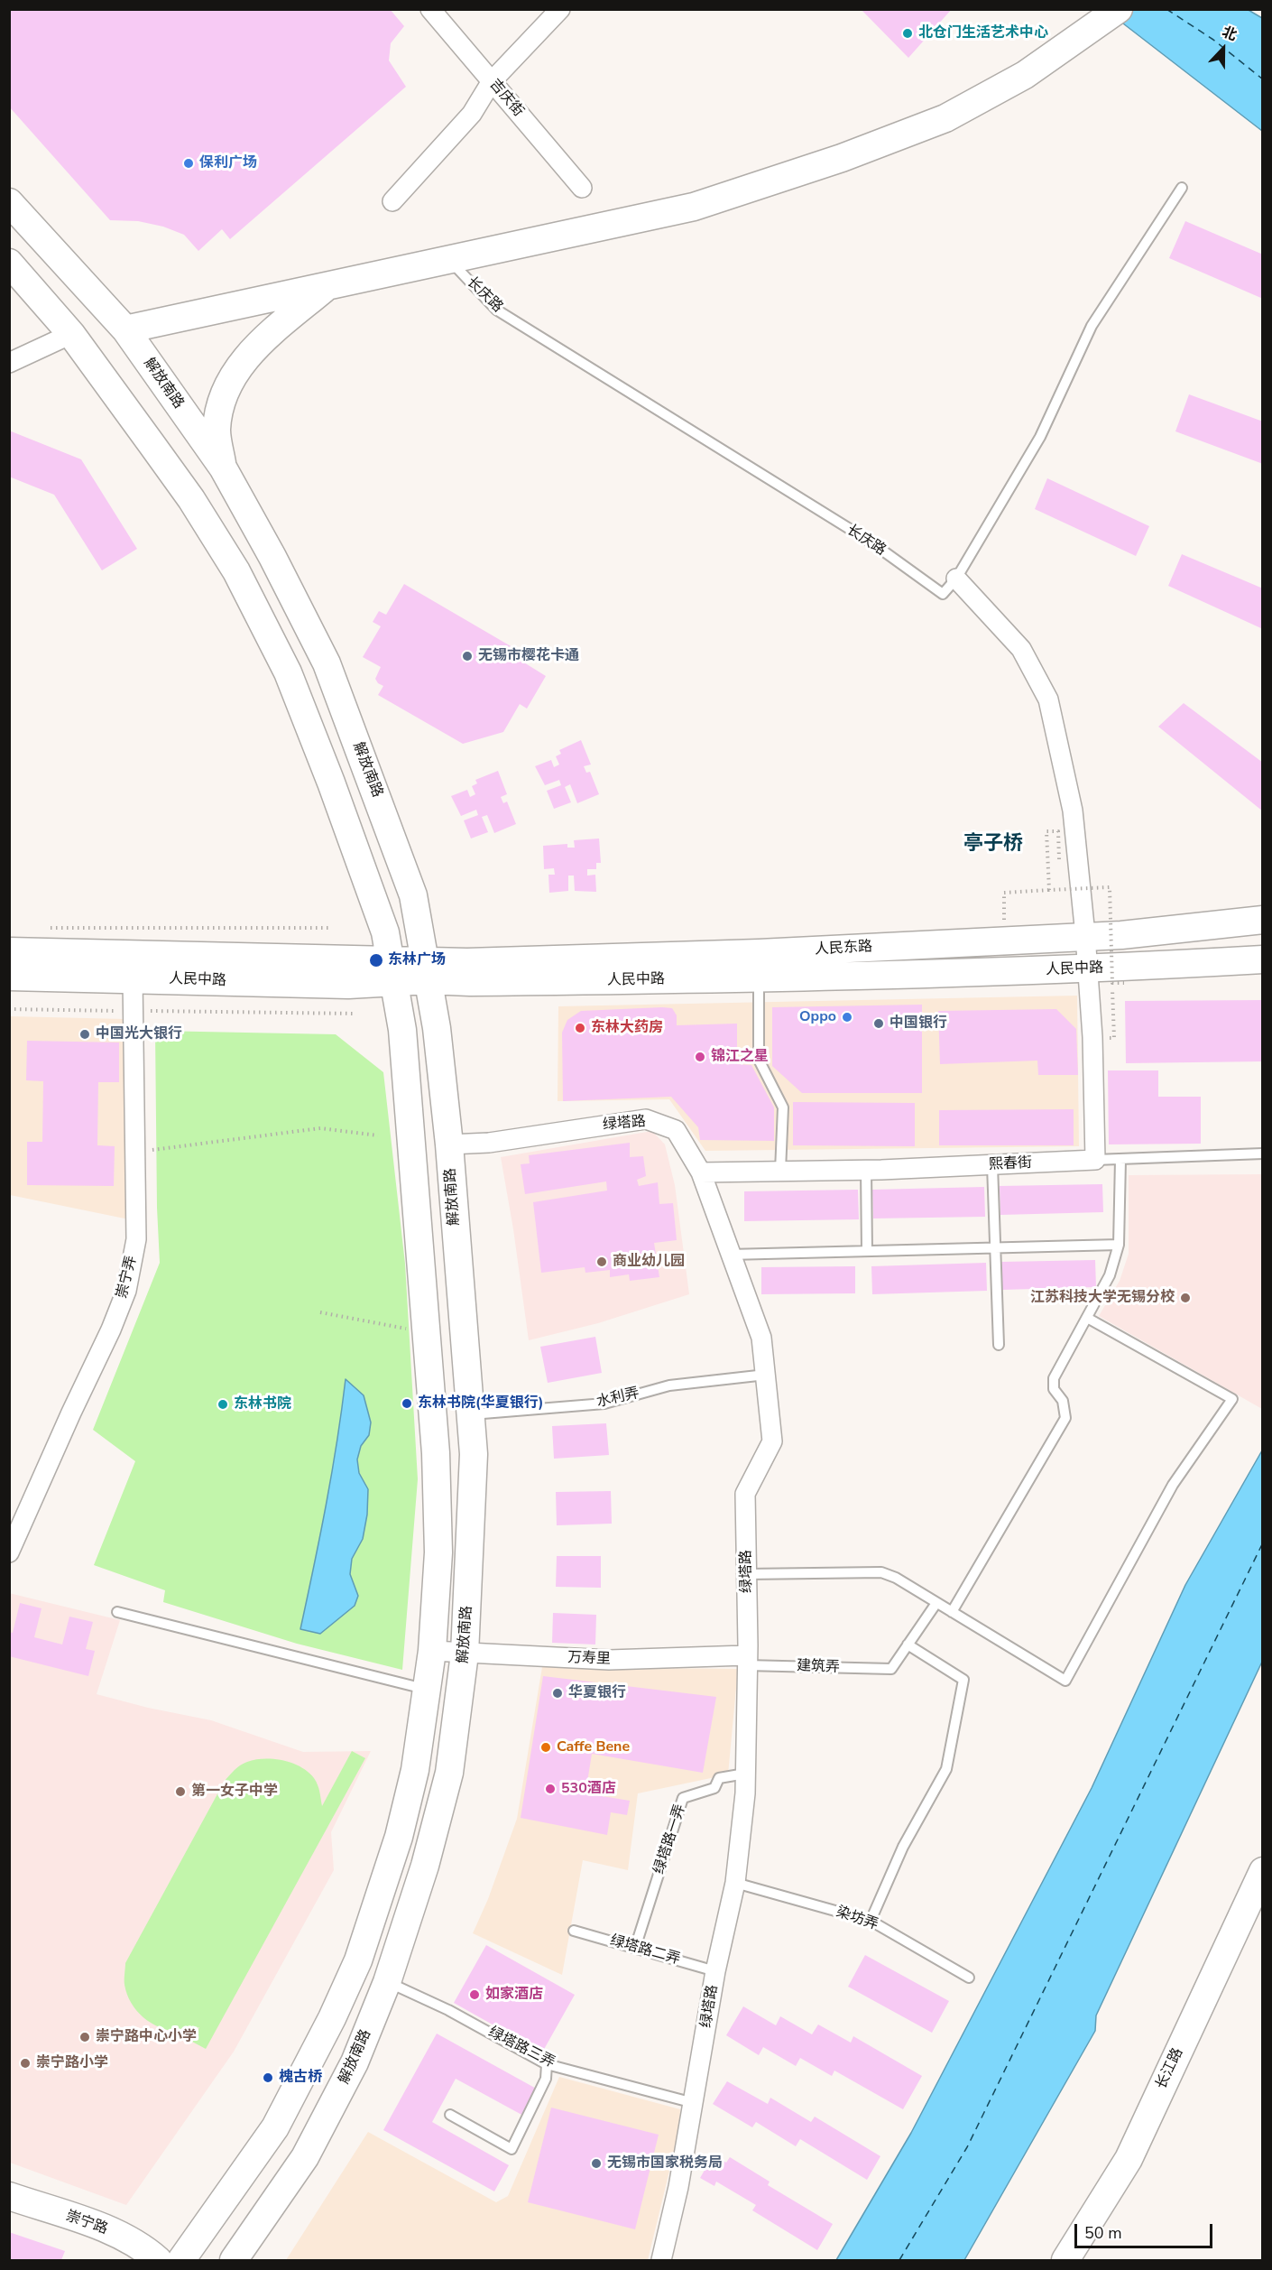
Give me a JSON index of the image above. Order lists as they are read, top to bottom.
{
  "streets": {
    "main road": [
      "解放南路",
      "人民东路",
      "人民中路",
      "长江路",
      "崇宁路"
    ],
    "street": [
      "吉庆街",
      "绿塔路",
      "熙春街",
      "崇宁弄",
      "万寿里"
    ],
    "lane": [
      "长庆路",
      "水利弄",
      "建筑弄",
      "绿塔路一弄",
      "染坊弄",
      "绿塔路二弄",
      "绿塔路三弄"
    ]
  },
  "crossings": [
    ["解放南路", "人民东路"],
    ["解放南路", "人民中路"],
    ["解放南路", "绿塔路"],
    ["解放南路", "水利弄"],
    ["解放南路", "万寿里"],
    ["解放南路", "绿塔路三弄"],
    ["人民东路", "人民中路"],
    ["人民中路", "崇宁弄"],
    ["绿塔路", "熙春街"],
    ["绿塔路", "水利弄"],
    ["绿塔路", "万寿里"],
    ["绿塔路", "建筑弄"],
    ["绿塔路", "绿塔路一弄"],
    ["绿塔路", "染坊弄"],
    ["绿塔路", "绿塔路二弄"],
    ["绿塔路", "绿塔路三弄"],
    ["万寿里", "建筑弄"],
    ["绿塔路一弄", "绿塔路二弄"]
  ],
  "districts": ["亭子桥"],
  "places": [
    "北仓门生活艺术中心",
    "保利广场",
    "无锡市樱花卡通",
    "东林广场",
    "Oppo",
    "中国银行",
    "东林大药房",
    "中国光大银行",
    "锦江之星",
    "商业幼儿园",
    "江苏科技大学无锡分校",
    "东林书院(华夏银行)",
    "东林书院",
    "华夏银行",
    "Caffe Bene",
    "530酒店",
    "第一女子中学",
    "如家酒店",
    "崇宁路中心小学",
    "崇宁路小学",
    "槐古桥",
    "无锡市国家税务局"
  ],
  "scale_bar": "50 m",
  "north": "top"
}
